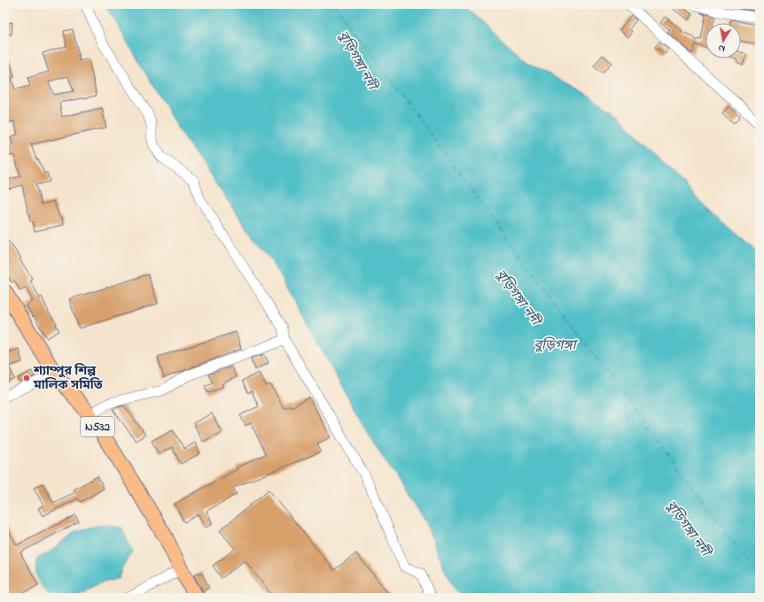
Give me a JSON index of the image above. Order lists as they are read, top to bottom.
{
  "streets": {
    "highway": ["N532"]
  },
  "water": ["বুড়িগঙ্গা নদী", "বুড়িগঙ্গা"],
  "places": ["শ্যাম্পুর শিল্প মালিক সমিতি"],
  "north": "bottom"
}
